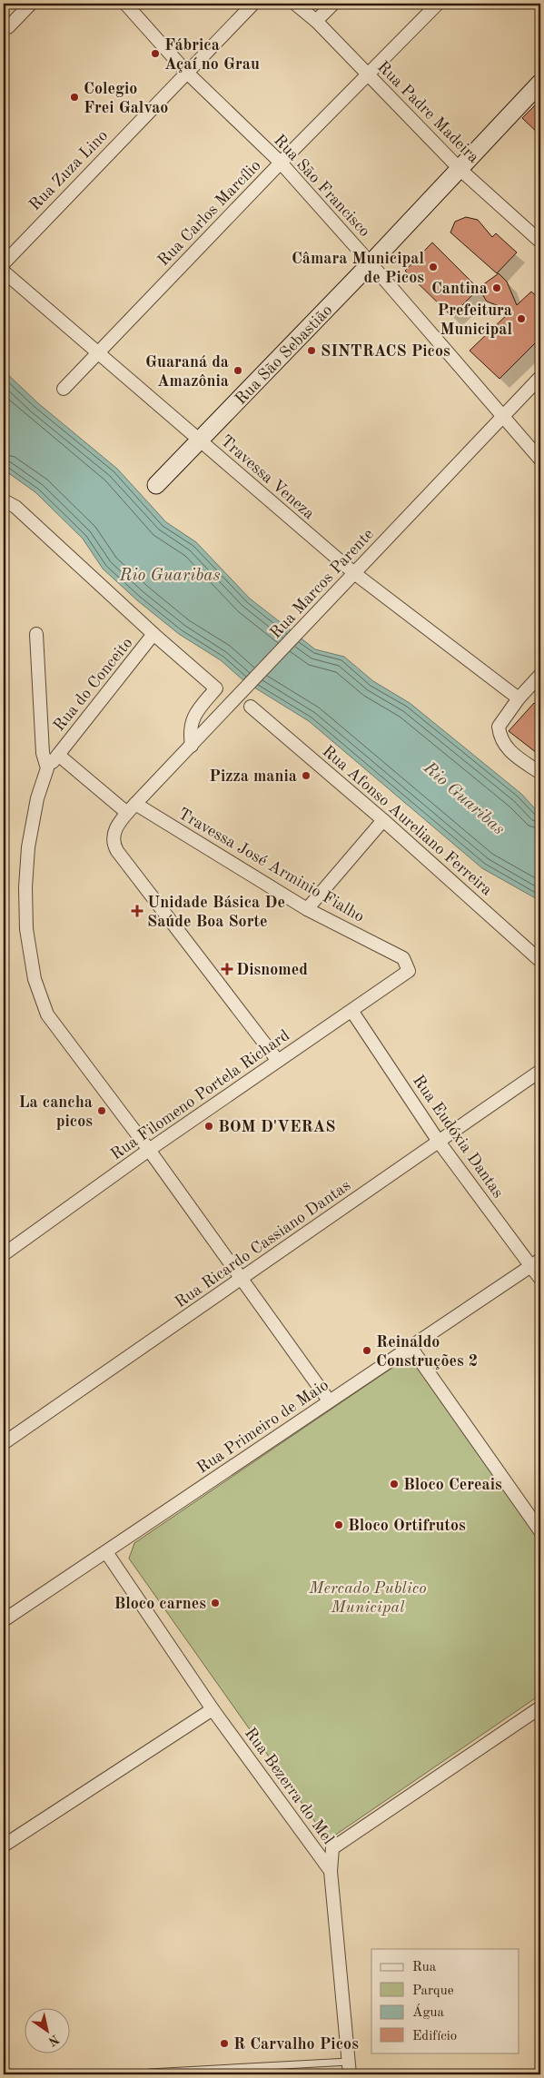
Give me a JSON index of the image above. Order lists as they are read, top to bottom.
{
  "streets": {
    "street": [
      "Rua Padre Madeira",
      "Rua Zuza Lino",
      "Rua São Francisco",
      "Rua Carlos Marcílio",
      "Rua São Sebastião",
      "Travessa Veneza",
      "Rua Marcos Parente",
      "Rua do Conceito",
      "Rua Afonso Aureliano Ferreira",
      "Travessa José Arminio Fialho",
      "Rua Filomeno Portela Richard",
      "Rua Eudóxia Dantas",
      "Rua Ricardo Cassiano Dantas",
      "Rua Primeiro de Maio",
      "Rua Bezerra do Mel"
    ]
  },
  "crossings": [
    ["Rua Padre Madeira", "Rua Carlos Marcílio"],
    ["Rua Padre Madeira", "Rua São Sebastião"],
    ["Rua Zuza Lino", "Rua São Francisco"],
    ["Rua São Francisco", "Rua Carlos Marcílio"],
    ["Rua São Francisco", "Rua São Sebastião"],
    ["Rua São Francisco", "Rua Marcos Parente"],
    ["Rua Carlos Marcílio", "Travessa Veneza"],
    ["Rua São Sebastião", "Travessa Veneza"],
    ["Travessa Veneza", "Rua Marcos Parente"],
    ["Rua Marcos Parente", "Travessa José Arminio Fialho"],
    ["Rua Marcos Parente", "Rua Filomeno Portela Richard"],
    ["Rua do Conceito", "Travessa José Arminio Fialho"],
    ["Travessa José Arminio Fialho", "Rua Filomeno Portela Richard"],
    ["Rua Filomeno Portela Richard", "Rua Eudóxia Dantas"],
    ["Rua Eudóxia Dantas", "Rua Ricardo Cassiano Dantas"],
    ["Rua Eudóxia Dantas", "Rua Primeiro de Maio"],
    ["Rua Primeiro de Maio", "Rua Bezerra do Mel"]
  ],
  "water": ["Rio Guaribas"],
  "parks": ["Mercado Publico Municipal"],
  "places": {
    "other": [
      "Fábrica Açaí no Grau",
      "Colegio Frei Galvao",
      "Câmara Municipal de Picos",
      "Cantina",
      "Prefeitura Municipal",
      "SINTRACS Picos",
      "Guaraná da Amazônia",
      "Pizza mania",
      "La cancha picos",
      "BOM D'VERAS",
      "Reinaldo Construções 2",
      "Bloco Cereais",
      "Bloco Ortifrutos",
      "Bloco carnes",
      "R Carvalho Picos"
    ],
    "health": ["Unidade Básica De Saúde Boa Sorte", "Disnomed"]
  },
  "legend": [
    "Rua",
    "Parque",
    "Água",
    "Edifício"
  ],
  "north": "bottom right"
}
